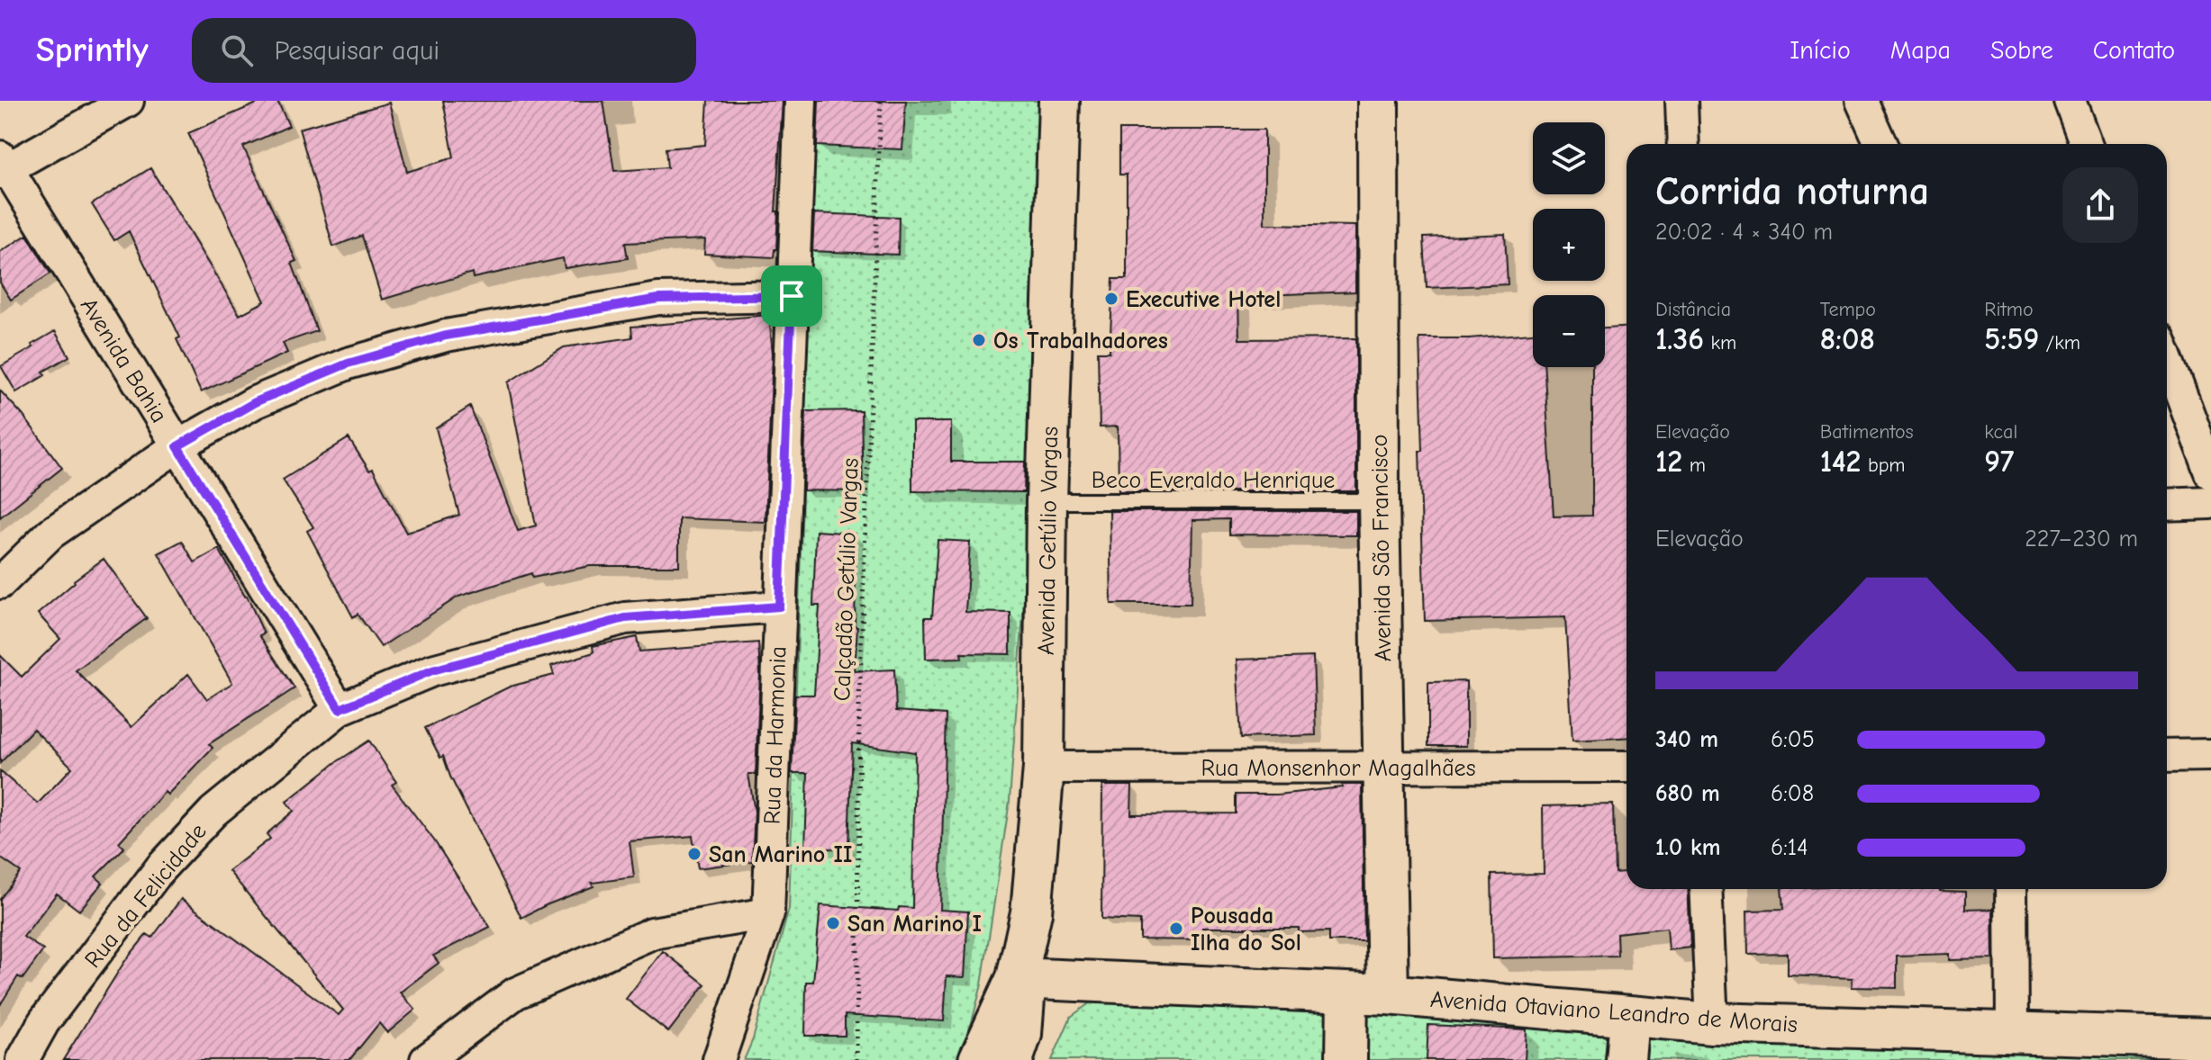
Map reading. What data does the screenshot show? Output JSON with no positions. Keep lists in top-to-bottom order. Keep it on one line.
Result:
{"streets":{"street":["Avenida Bahia","Avenida Getúlio Vargas","Avenida São Francisco","Rua da Harmonia","Rua Monsenhor Magalhães","Rua da Felicidade","Avenida Otaviano Leandro de Morais"],"lane":["Beco Everaldo Henrique"],"path":["Calçadão Getúlio Vargas"]},"crossings":[["Avenida Bahia","Rua da Felicidade"],["Beco Everaldo Henrique","Avenida Getúlio Vargas"],["Beco Everaldo Henrique","Avenida São Francisco"],["Avenida Getúlio Vargas","Rua Monsenhor Magalhães"],["Avenida Getúlio Vargas","Avenida Otaviano Leandro de Morais"],["Avenida São Francisco","Rua Monsenhor Magalhães"],["Avenida São Francisco","Avenida Otaviano Leandro de Morais"],["Rua da Harmonia","Rua da Felicidade"]],"places":["Executive Hotel","Os Trabalhadores","San Marino II","San Marino I","Pousada Ilha do Sol"],"page":{"header":"Sprintly","search":"Pesquisar aqui","nav":["Início","Mapa","Sobre","Contato"],"map_buttons":["+","−"],"heading":["Corrida noturna","20:02 · 4 × 340 m"],"stats":[["Distância","1.36 km"],["Tempo","8:08"],["Ritmo","5:59 /km"],["Elevação","12 m"],["Batimentos","142 bpm"],["kcal","97"]],"chart":["Elevação","227–230 m"],"list":[{"name":"340 m","note":"6:05"},{"name":"680 m","note":"6:08"},{"name":"1.0 km","note":"6:14"}]}}
